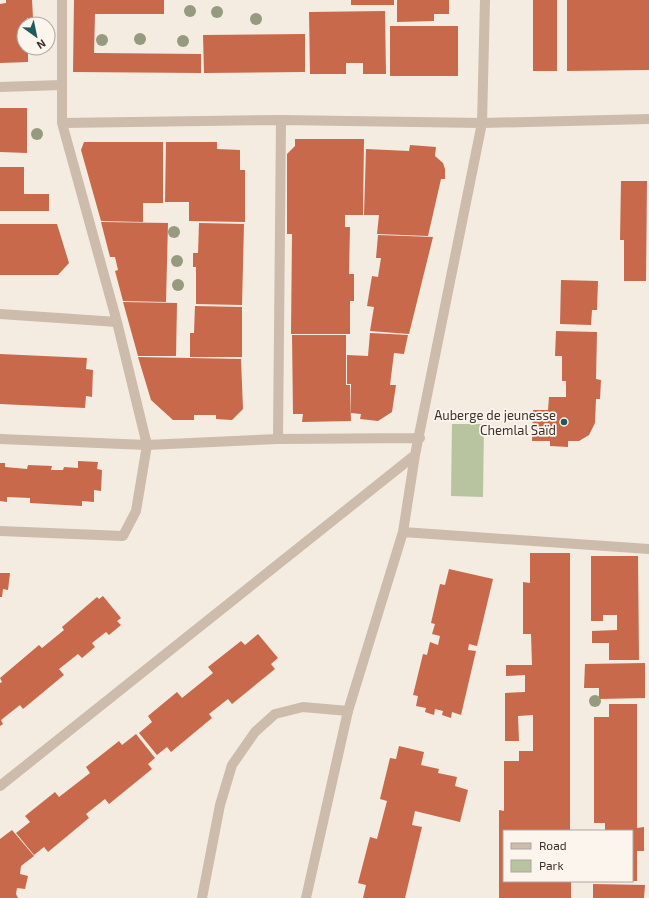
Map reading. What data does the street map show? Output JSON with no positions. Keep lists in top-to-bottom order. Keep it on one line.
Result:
{"places":["Auberge de jeunesse Chemlal Saïd"],"legend":["Road","Park"],"north":"bottom right"}
